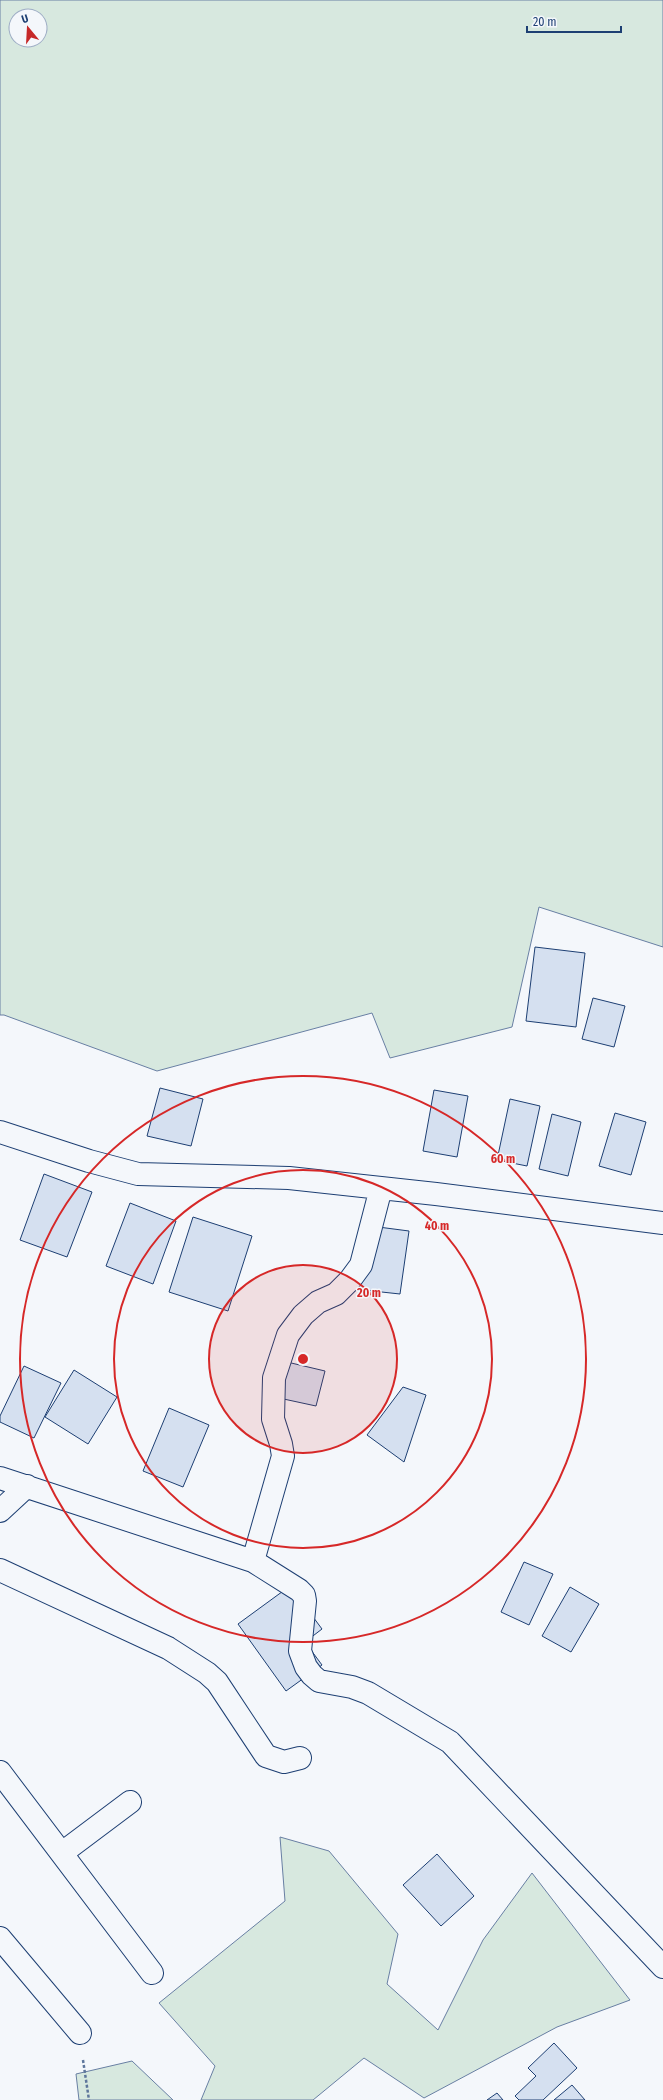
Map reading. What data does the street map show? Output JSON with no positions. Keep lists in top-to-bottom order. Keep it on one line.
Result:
{"scale_bar":"20 m","north":"top","rings":["60 m","40 m","20 m"]}
